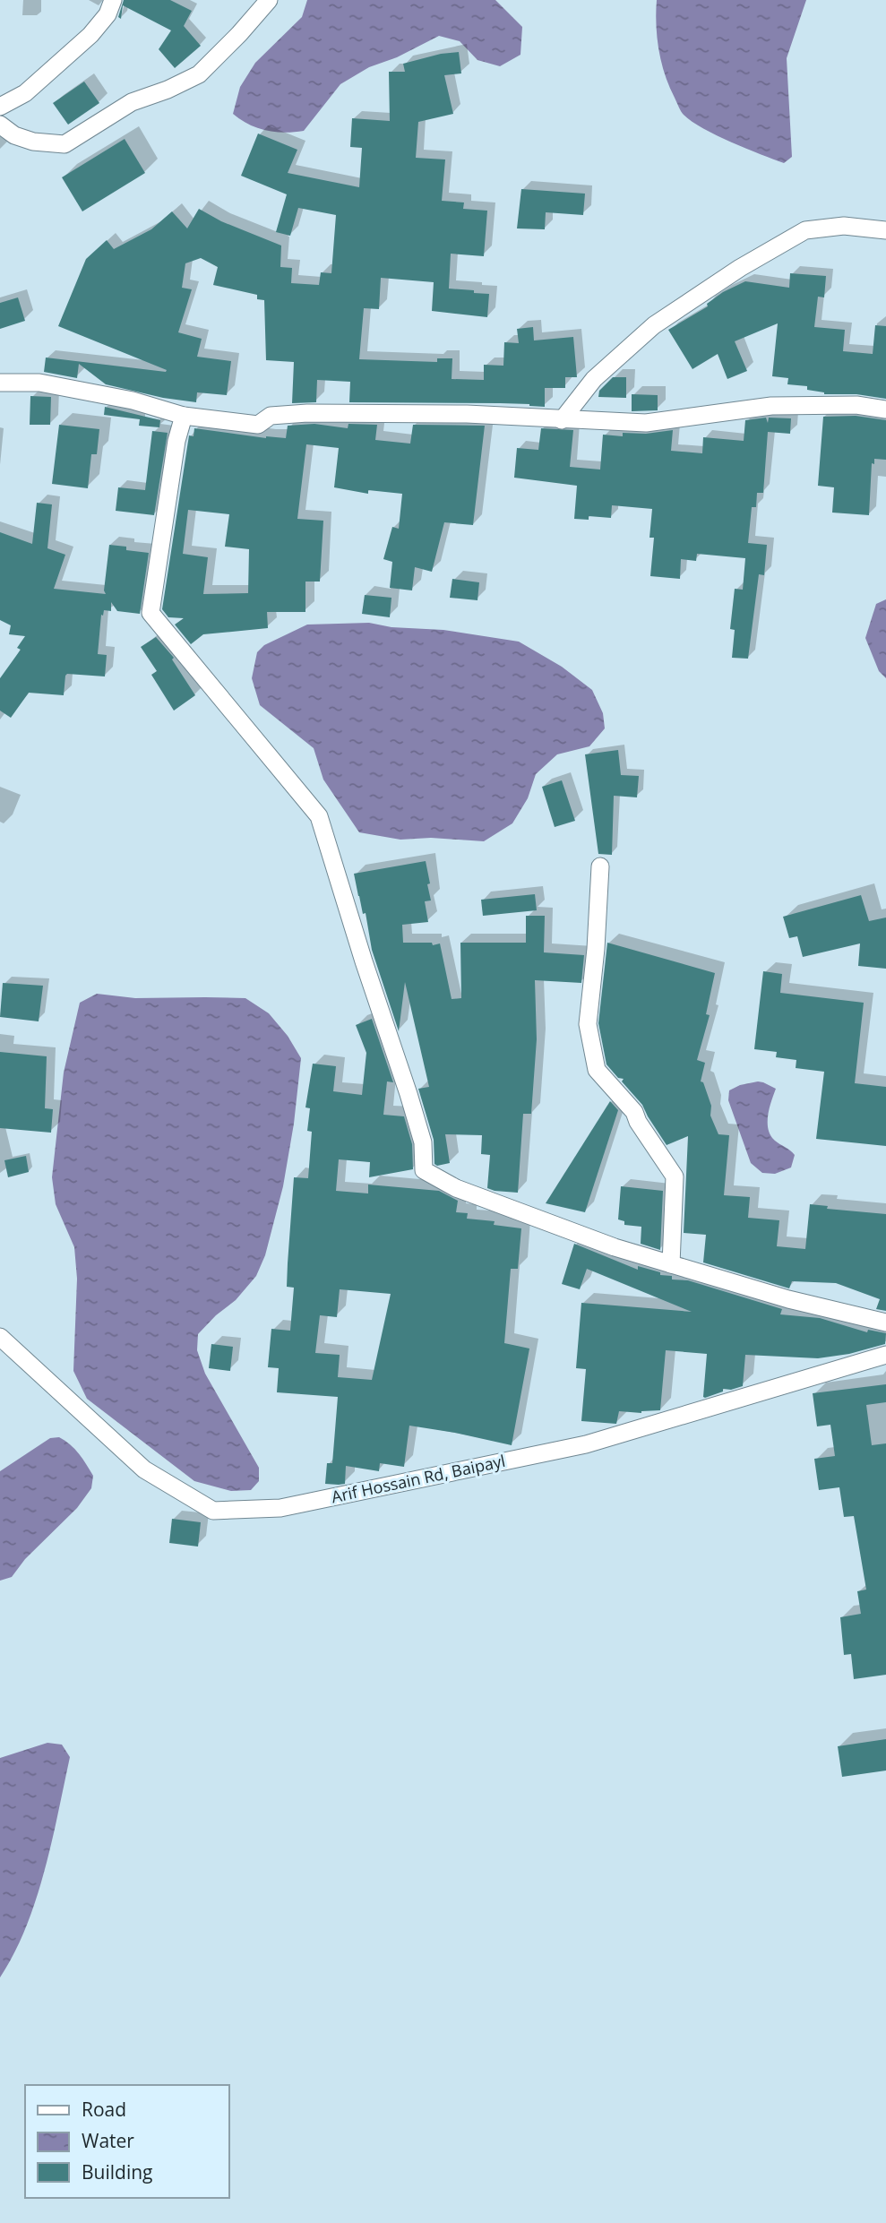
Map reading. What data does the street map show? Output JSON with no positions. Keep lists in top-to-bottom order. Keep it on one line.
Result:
{"streets":{"street":["Arif Hossain Rd, Baipayl"]},"legend":["Road","Water","Building"]}
